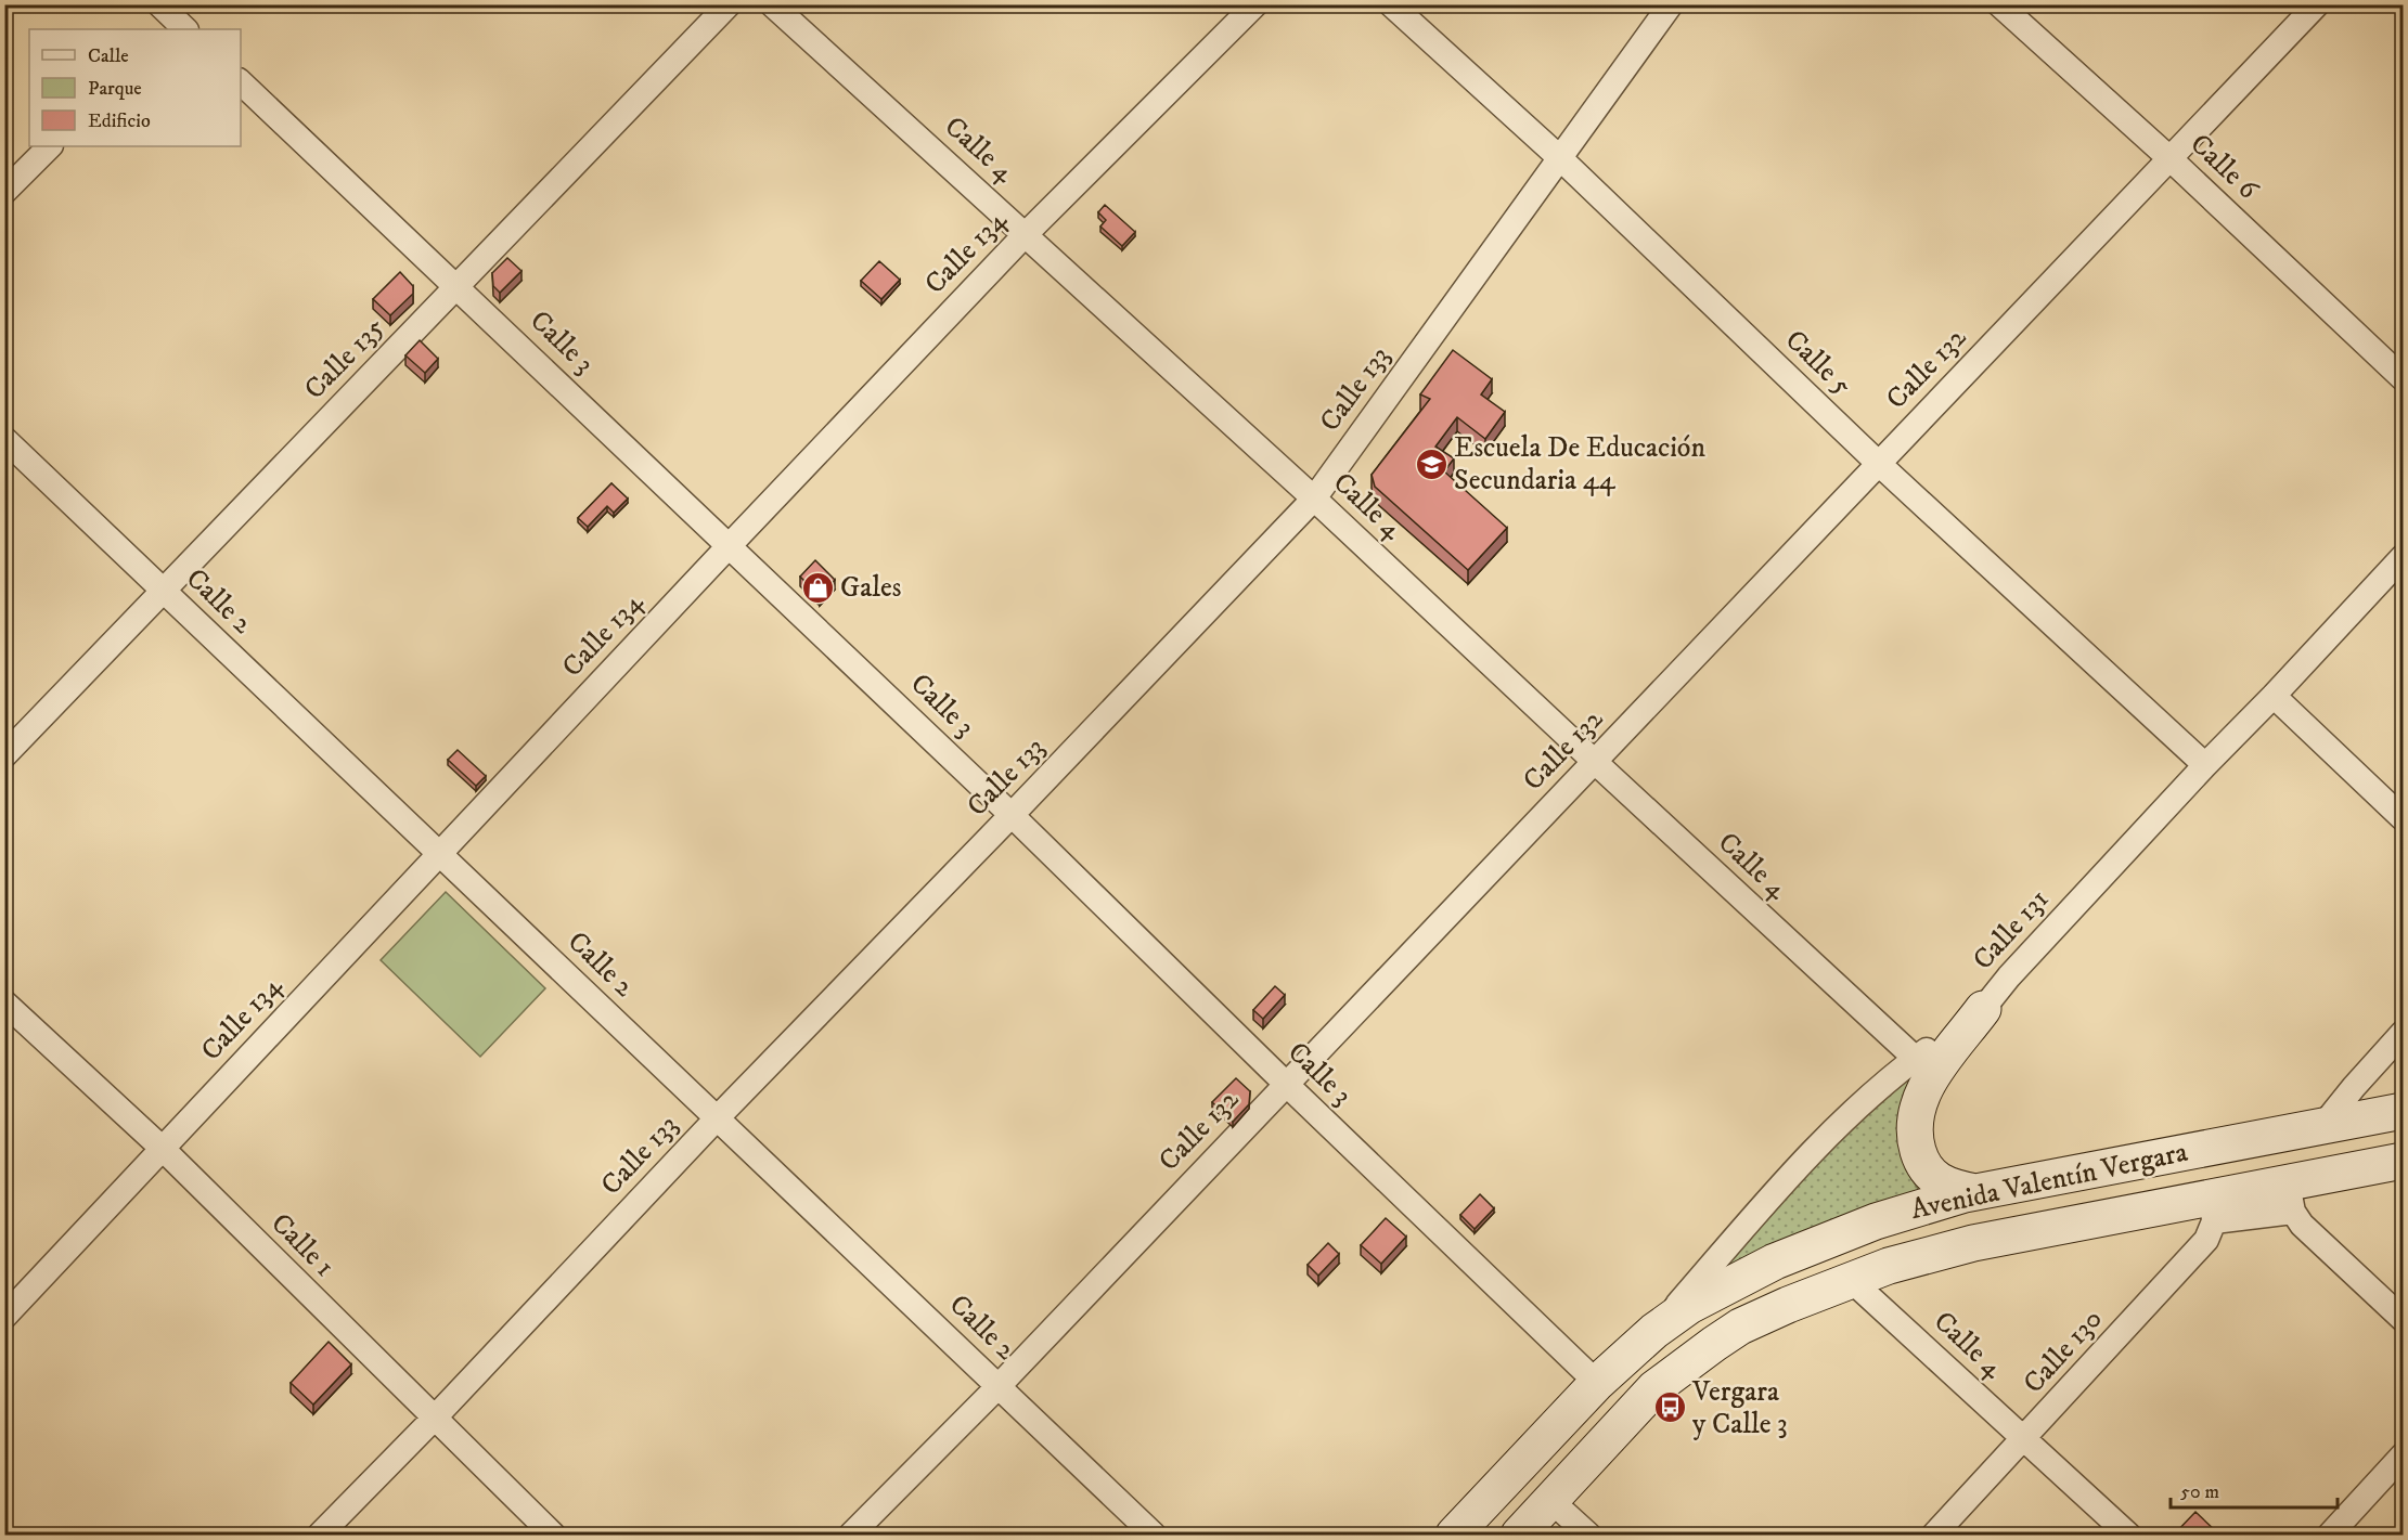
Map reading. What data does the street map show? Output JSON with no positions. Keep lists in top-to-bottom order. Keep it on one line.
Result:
{"streets":{"main road":["Avenida Valentín Vergara"],"street":["Calle 4","Calle 6","Calle 134","Calle 3","Calle 135","Calle 5","Calle 132","Calle 133","Calle 2","Calle 131","Calle 1","Calle 130"]},"crossings":[["Calle 4","Calle 134"],["Calle 4","Calle 132"],["Calle 4","Calle 133"],["Calle 4","Calle 131"],["Calle 4","Avenida Valentín Vergara"],["Calle 4","Calle 130"],["Calle 6","Calle 132"],["Calle 134","Calle 3"],["Calle 134","Calle 2"],["Calle 134","Calle 1"],["Calle 3","Calle 135"],["Calle 3","Calle 132"],["Calle 3","Calle 133"],["Calle 3","Avenida Valentín Vergara"],["Calle 135","Calle 2"],["Calle 5","Calle 132"],["Calle 5","Calle 133"],["Calle 5","Calle 131"],["Calle 132","Calle 2"],["Calle 133","Calle 2"],["Calle 133","Calle 1"],["Calle 131","Avenida Valentín Vergara"],["Avenida Valentín Vergara","Calle 130"]],"places":{"school or university":["Escuela De Educación Secundaria 44"],"shop":["Gales"],"bus stop":["Vergara y Calle 3"]},"legend":["Calle","Parque","Edificio"],"scale_bar":"50 m"}
